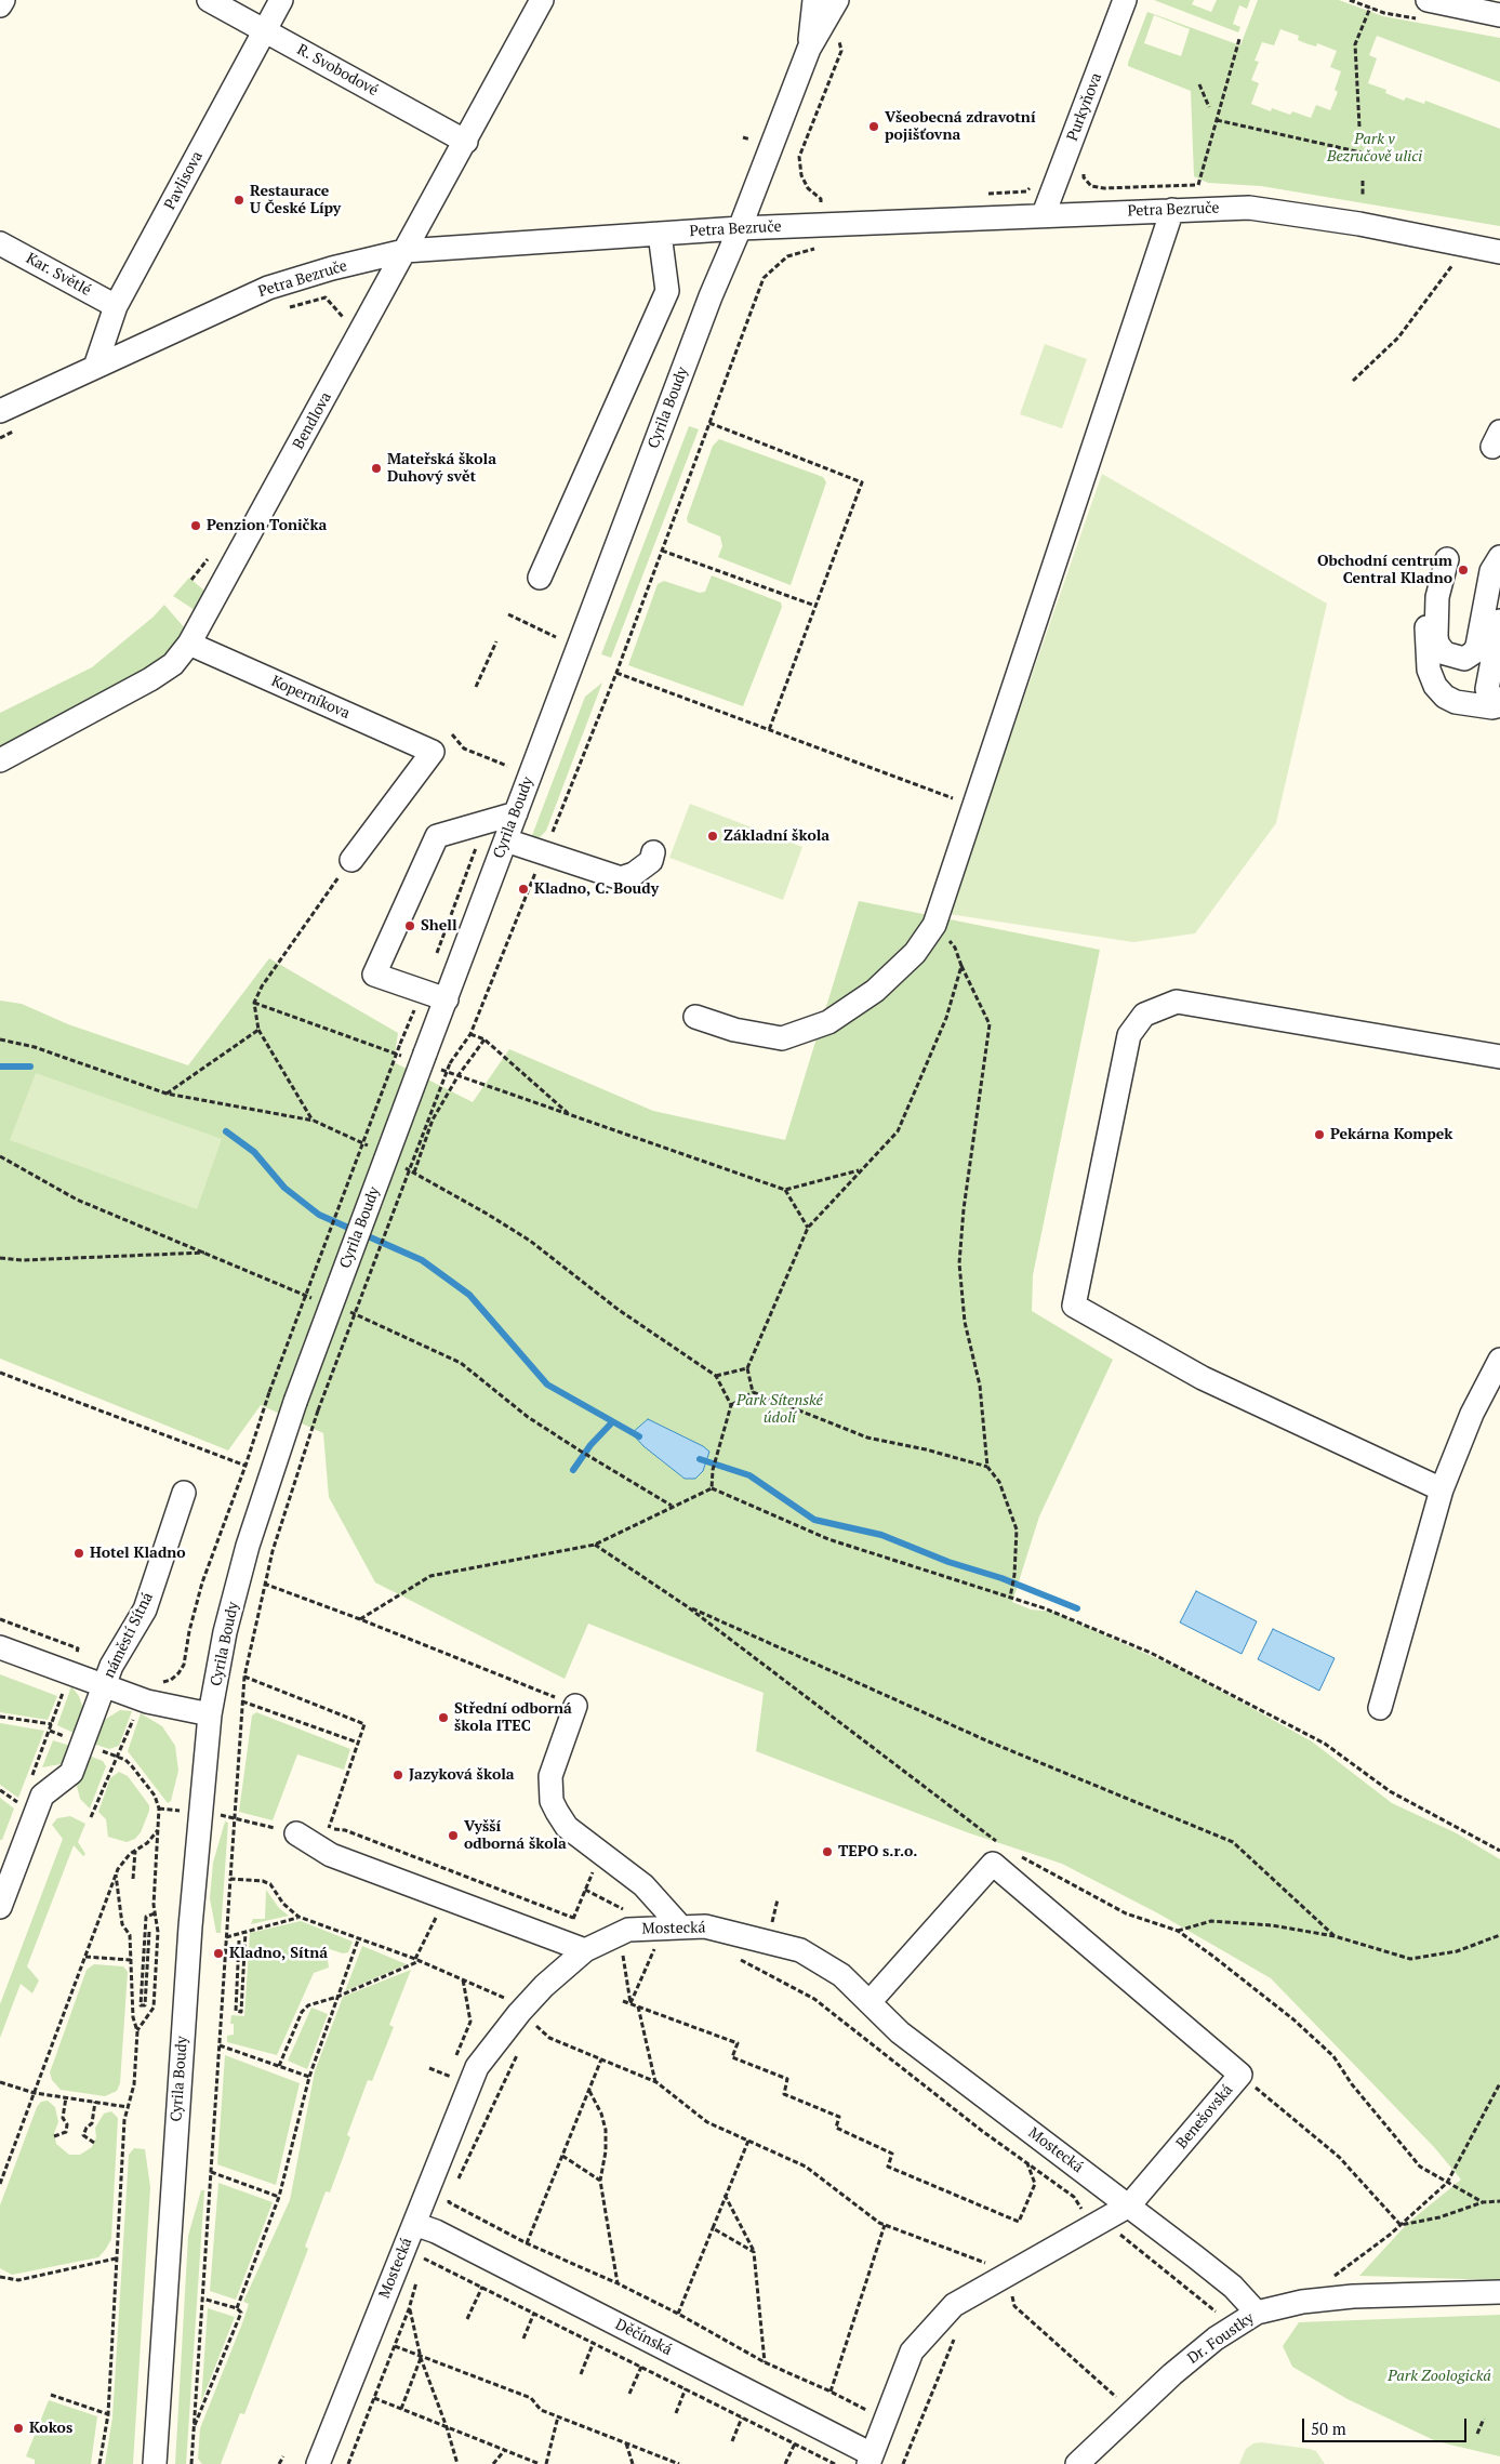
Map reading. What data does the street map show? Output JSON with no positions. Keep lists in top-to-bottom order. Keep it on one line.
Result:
{"streets":{"street":["R. Svobodové","Purkyňova","Pavlisova","Petra Bezruče","Kar. Světlé","Cyrila Boudy","Bendlova","Koperníkova","náměstí Sítná","Mostecká","Benešovská","Děčínská","Dr. Foustky"]},"crossings":[["R. Svobodové","Pavlisova"],["R. Svobodové","Bendlova"],["Purkyňova","Petra Bezruče"],["Pavlisova","Petra Bezruče"],["Pavlisova","Kar. Světlé"],["Petra Bezruče","Cyrila Boudy"],["Petra Bezruče","Bendlova"],["Cyrila Boudy","náměstí Sítná"],["Bendlova","Koperníkova"],["Mostecká","Benešovská"],["Mostecká","Děčínská"],["Mostecká","Dr. Foustky"],["Benešovská","Děčínská"]],"parks":["Park v Bezručově ulici","Park Sítenské údolí","Park Zoologická"],"places":["Všeobecná zdravotní pojišťovna","Restaurace U České Lípy","Mateřská škola Duhový svět","Penzion Tonička","Obchodní centrum Central Kladno","Základní škola","Kladno, C. Boudy","Shell","Pekárna Kompek","Hotel Kladno","Střední odborná škola ITEC","Jazyková škola","Vyšší odborná škola","TEPO s.r.o.","Kladno, Sítná","Kokos"],"scale_bar":"50 m"}
